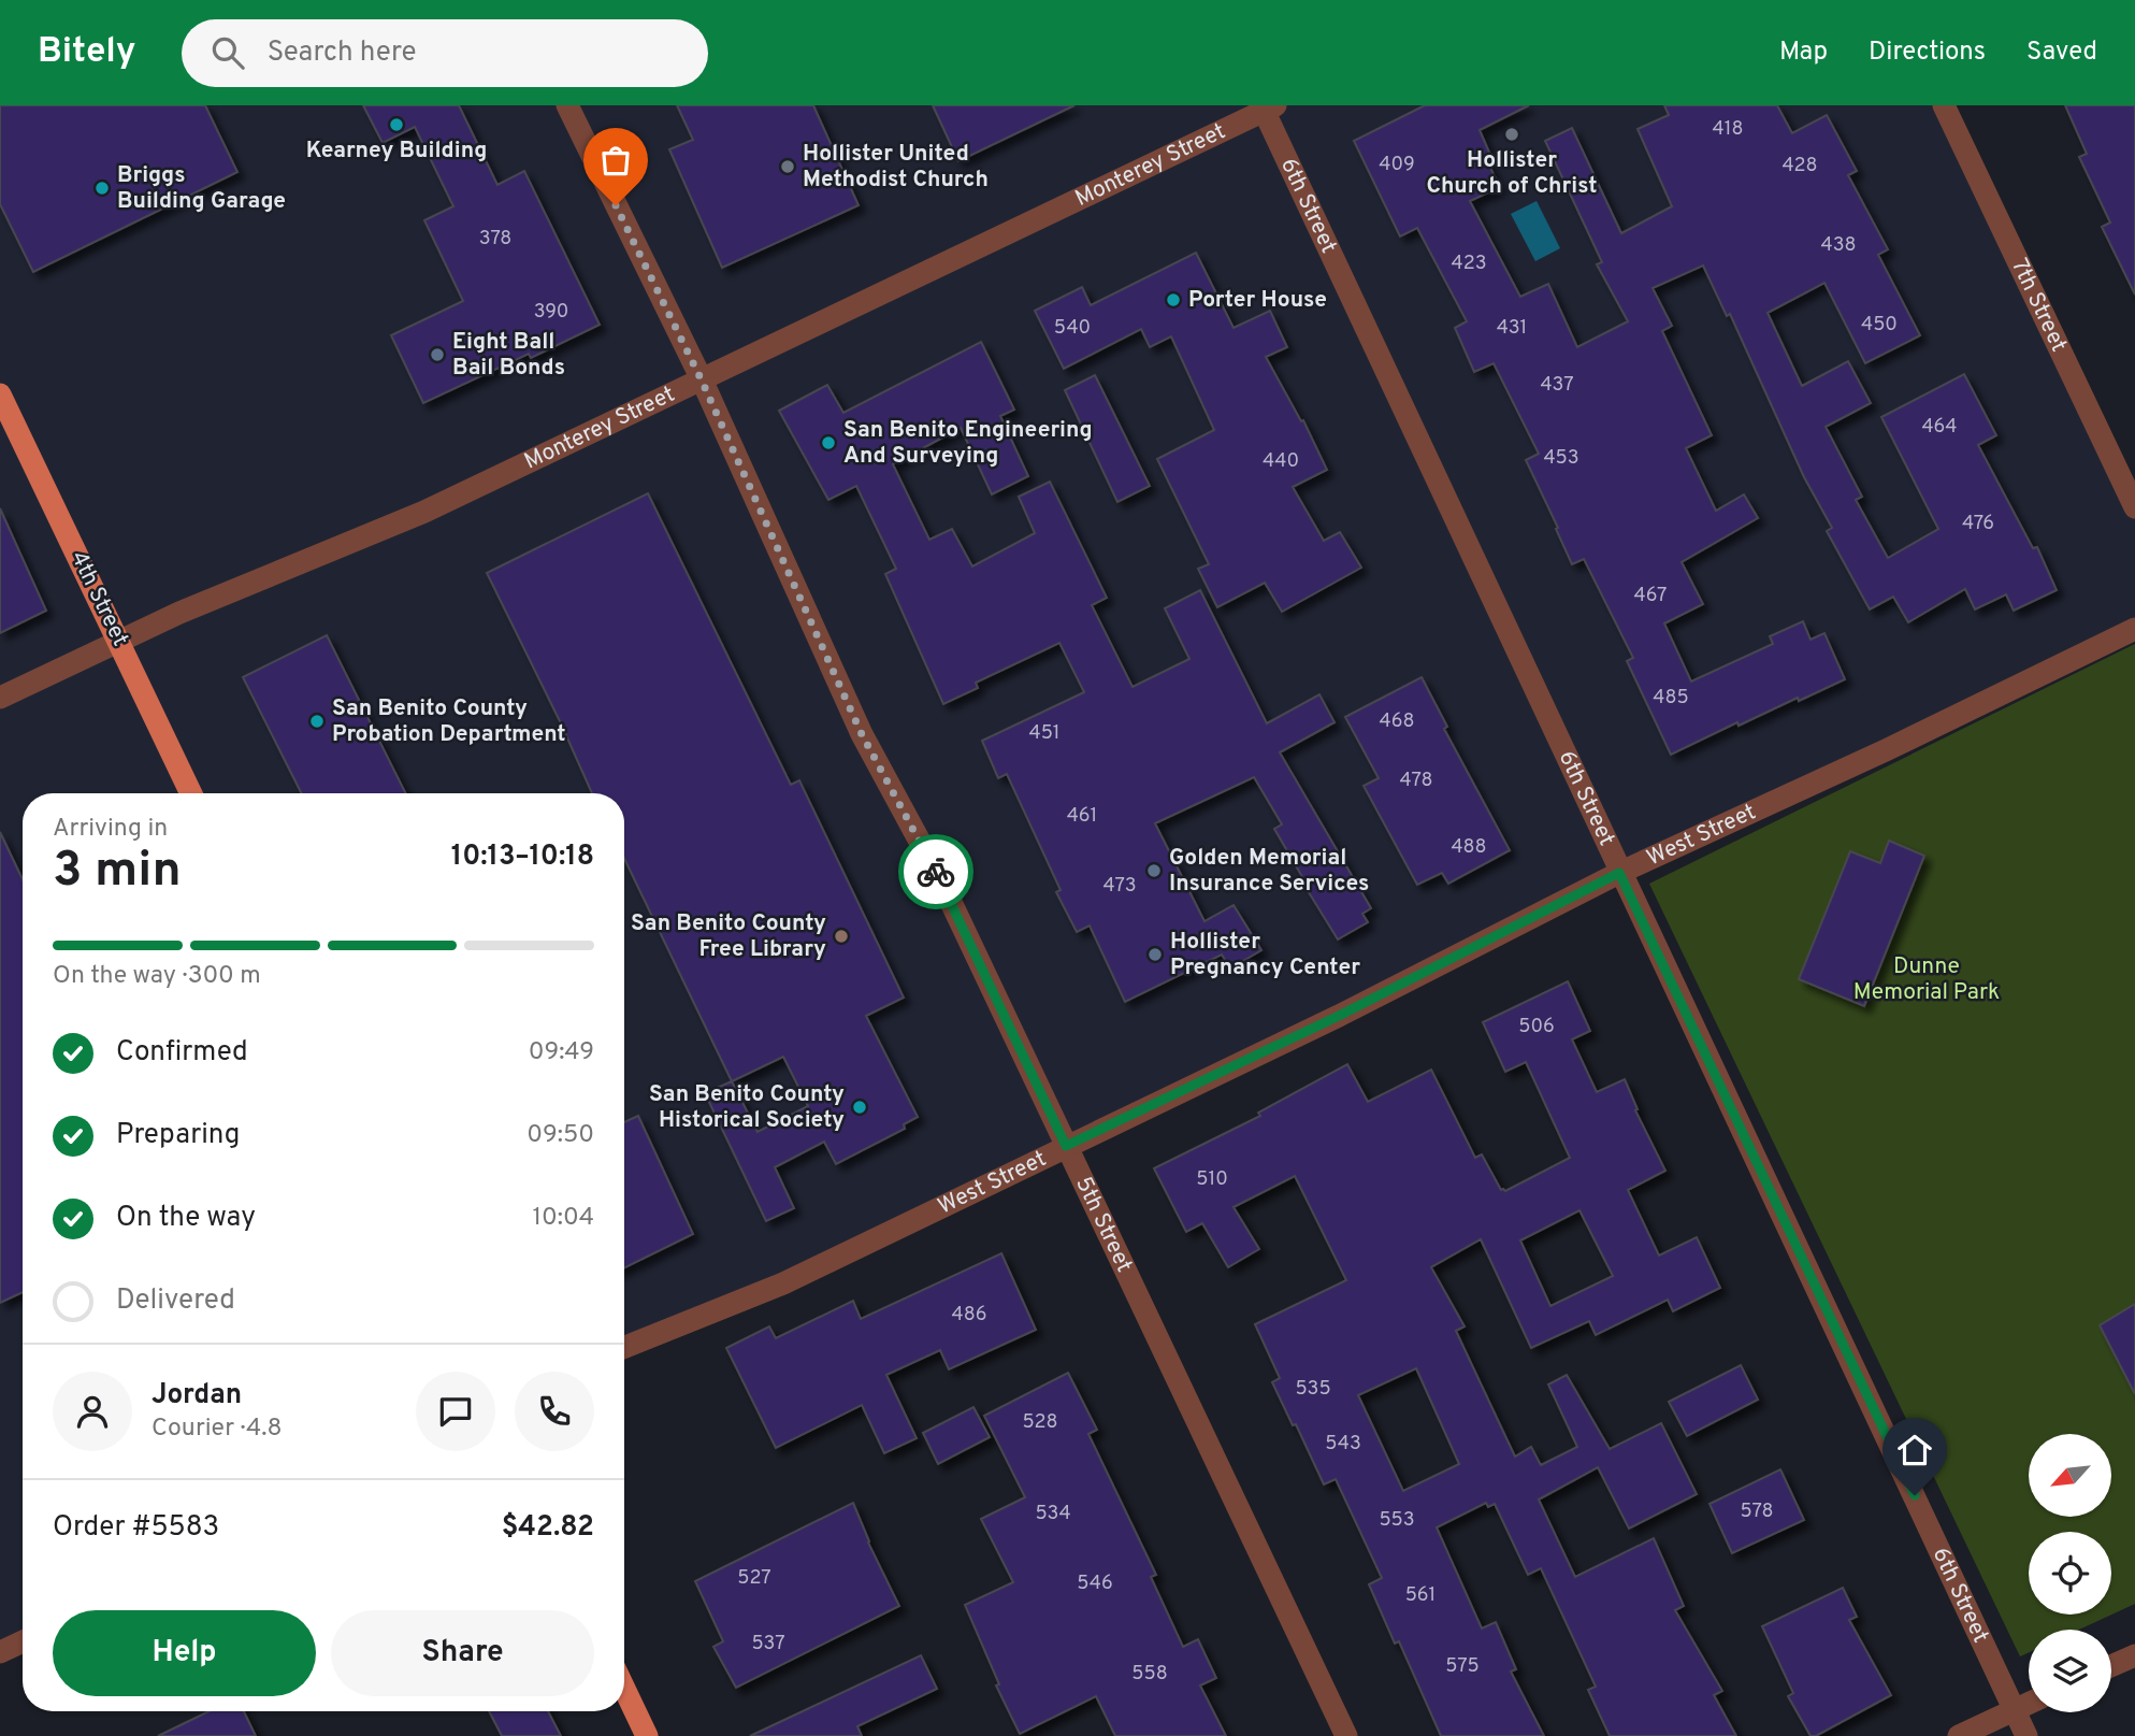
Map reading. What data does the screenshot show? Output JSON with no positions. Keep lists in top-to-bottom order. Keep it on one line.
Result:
{"streets":{"main road":["4th Street"],"street":["Monterey Street","6th Street","7th Street","West Street","5th Street"]},"crossings":[["Monterey Street","6th Street"],["Monterey Street","4th Street"],["Monterey Street","5th Street"],["6th Street","West Street"],["West Street","5th Street"]],"parks":["Dunne Memorial Park"],"places":["Kearney Building","Hollister Church of Christ","Hollister United Methodist Church","Briggs Building Garage","Porter House","Eight Ball Bail Bonds","San Benito Engineering And Surveying","San Benito County Probation Department","Golden Memorial Insurance Services","San Benito County Free Library","Hollister Pregnancy Center","San Benito County Historical Society"],"house_numbers":["418","409","428","378","438","423","390","450","540","431","437","464","453","440","476","467","485","468","451","478","461","488","473","506","510","486","535","528","543","578","534","553","527","546","561","537","575","558"],"north":"bottom left","page":{"header":"Bitely","search":"Search here","nav":["Map","Directions","Saved"],"heading":["3 min","Arriving in","10:13–10:18"],"panel":["Jordan","Courier · 4.8","Order #5583","$42.82"],"bar":"On the way · 300 m","list":[["Confirmed","09:49"],["Preparing","09:50"],["On the way","10:04"],"Delivered"],"buttons":["Help","Share"]}}
